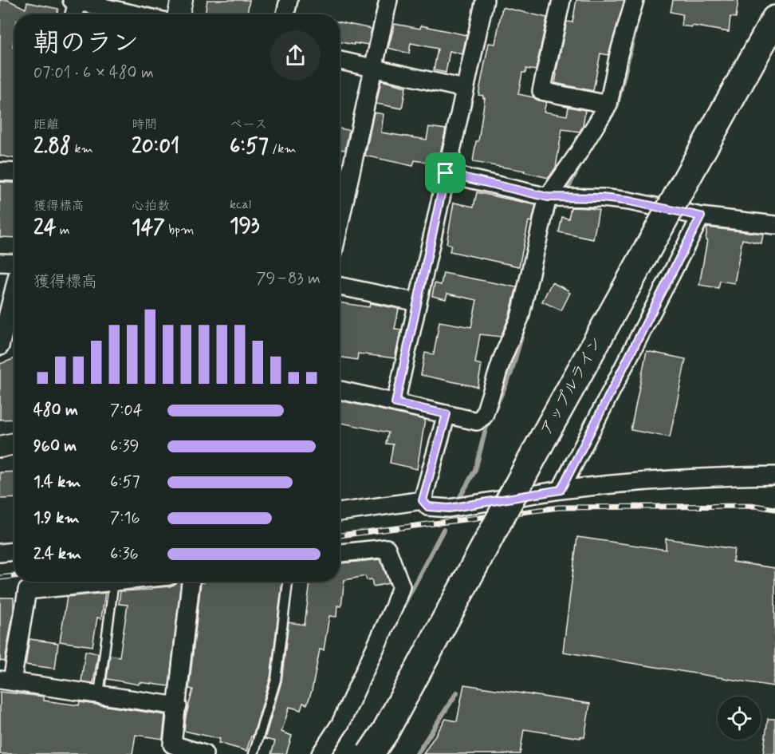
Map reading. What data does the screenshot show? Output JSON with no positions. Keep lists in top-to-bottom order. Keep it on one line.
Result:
{"streets":{"highway":["アップルライン"]},"page":{"heading":["朝のラン","07:01 · 6 × 480 m"],"stats":[["距離","2.88 km"],["時間","20:01"],["ペース","6:57 /km"],["獲得標高","24 m"],["心拍数","147 bpm"],["kcal","193"]],"chart":["獲得標高","79–83 m"],"list":[{"name":"480 m","note":"7:04"},{"name":"960 m","note":"6:39"},{"name":"1.4 km","note":"6:57"},{"name":"1.9 km","note":"7:16"},{"name":"2.4 km","note":"6:36"}]}}
